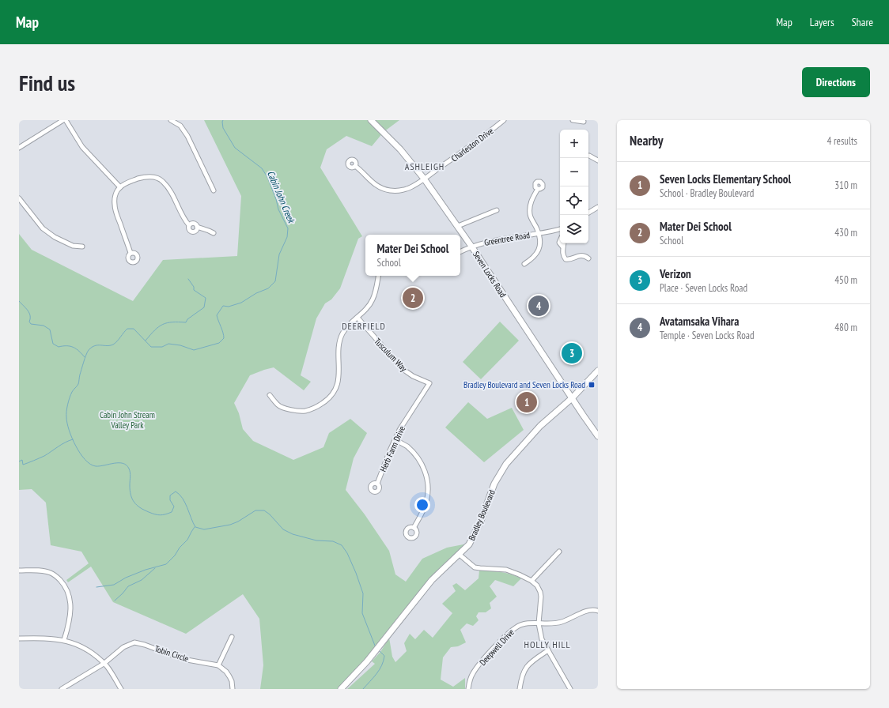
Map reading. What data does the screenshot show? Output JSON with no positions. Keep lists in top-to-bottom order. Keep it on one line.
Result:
{"streets":{"main road":["Seven Locks Road","Bradley Boulevard"],"street":["Charleston Drive","Greentree Road","Tusculum Way","Herb Farm Drive","Deepwell Drive","Tobin Circle"]},"crossings":[["Charleston Drive","Seven Locks Road"],["Greentree Road","Seven Locks Road"],["Seven Locks Road","Bradley Boulevard"],["Tusculum Way","Herb Farm Drive"]],"districts":["ASHLEIGH","DEERFIELD","HOLLY HILL"],"water":["Cabin John Creek"],"parks":["Cabin John Stream Valley Park"],"places":{"transit":["Bradley Boulevard and Seven Locks Road"]},"page":{"header":"Map","nav":["Map","Layers","Share"],"buttons":"Directions","title":"Find us","heading":["Nearby","4 results"],"map_buttons":["+","−"],"list":[{"mark":"1","name":"Seven Locks Elementary School","note":"School · Bradley Boulevard","value":"310 m"},{"mark":"2","name":"Mater Dei School","note":"School","value":"430 m"},{"mark":"3","name":"Verizon","note":"Place · Seven Locks Road","value":"450 m"},{"mark":"4","name":"Avatamsaka Vihara","note":"Temple · Seven Locks Road","value":"480 m"}],"popup":["Mater Dei School","School"],"pins":["2","4","3","1"]}}
